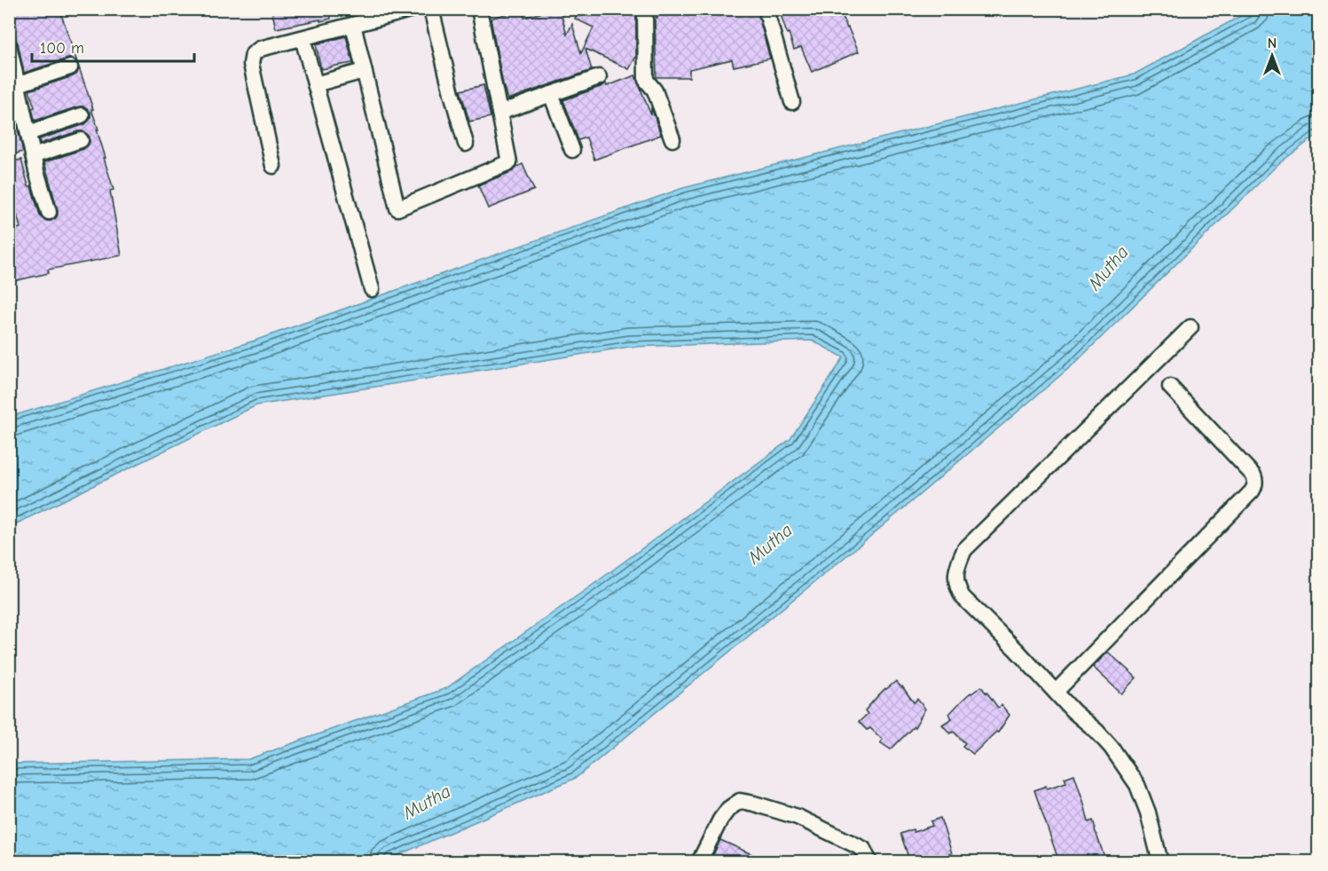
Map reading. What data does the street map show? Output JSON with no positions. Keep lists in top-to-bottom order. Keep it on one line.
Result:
{"water":["Mutha"],"scale_bar":"100 m","north":"top"}
